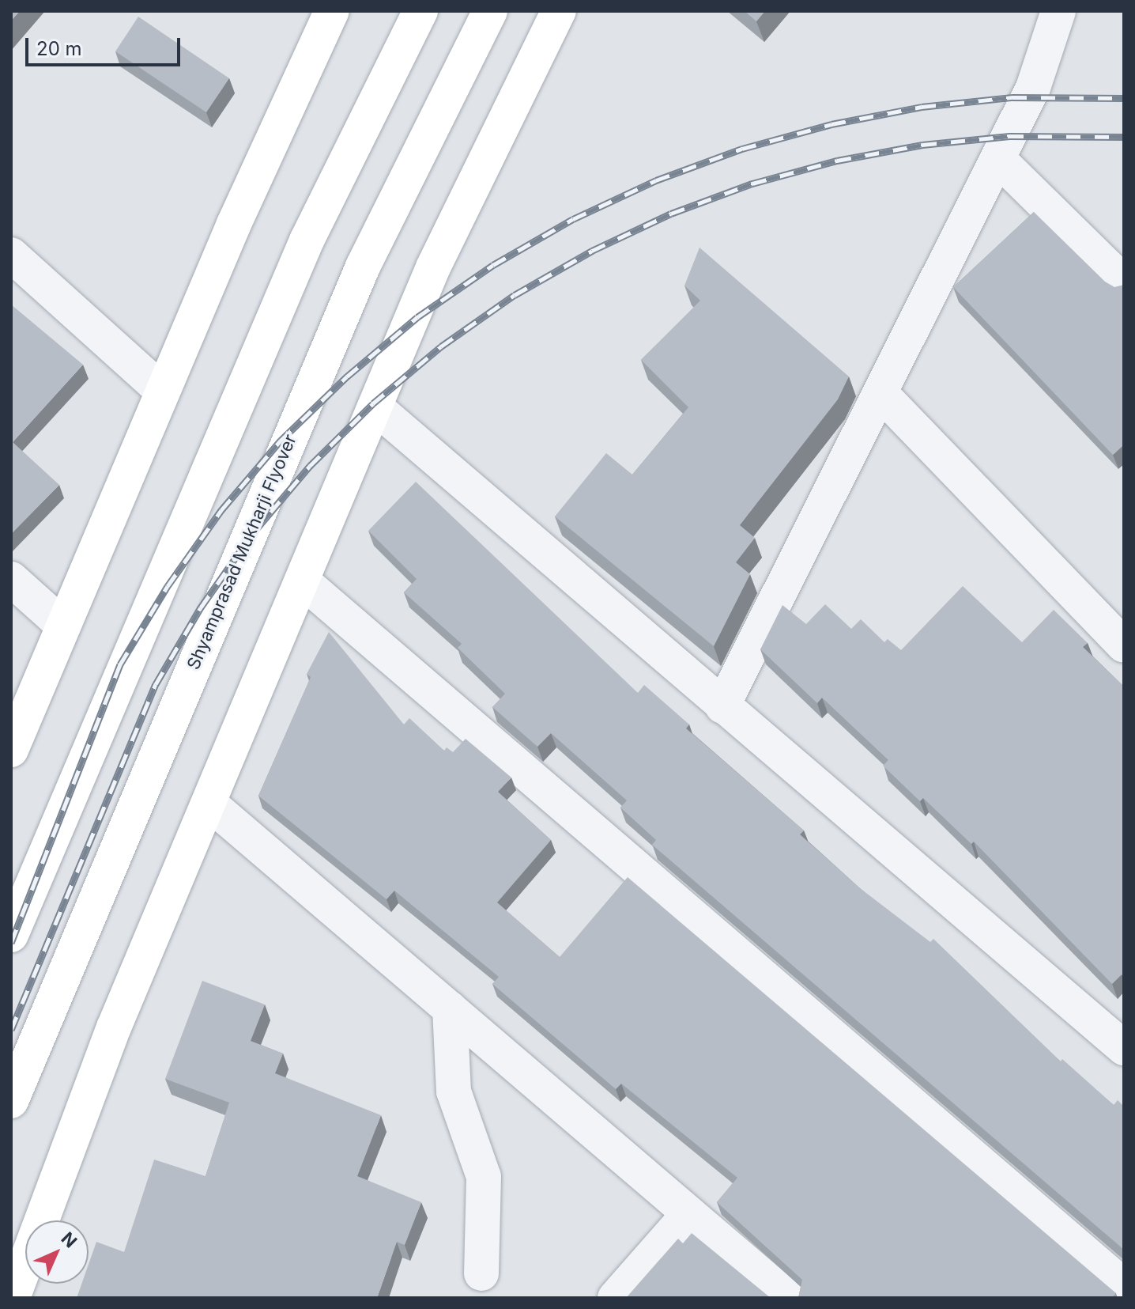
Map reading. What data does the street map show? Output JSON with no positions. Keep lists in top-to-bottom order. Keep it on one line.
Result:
{"streets":{"street":["Shyamprasad Mukharji Flyover"]},"scale_bar":"20 m","north":"top right"}
